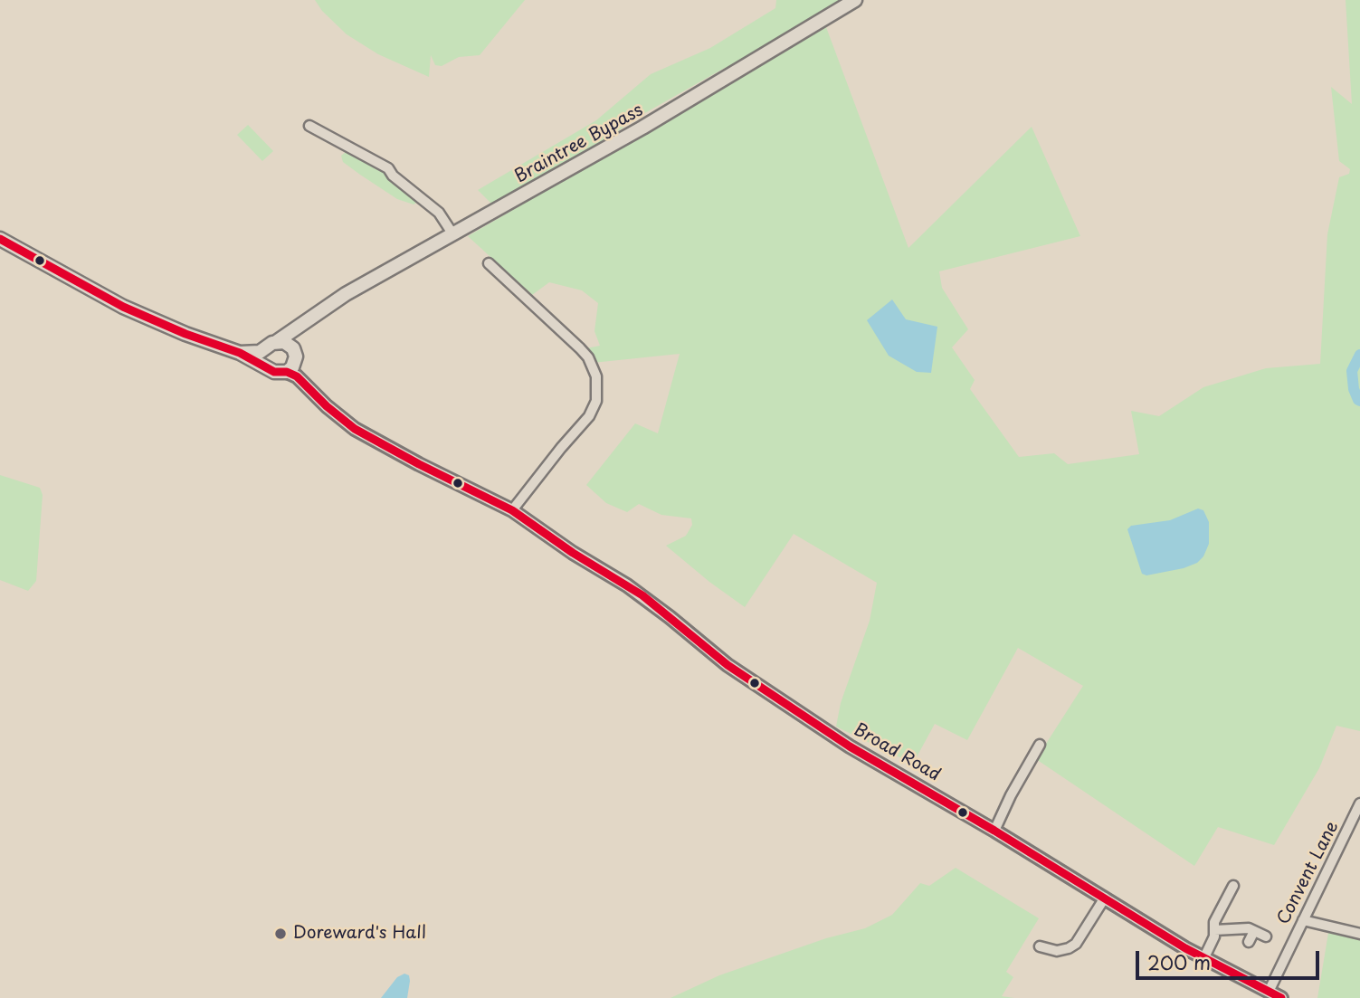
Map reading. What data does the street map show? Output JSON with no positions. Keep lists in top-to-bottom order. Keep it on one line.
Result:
{"streets":{"highway":["Braintree Bypass","Broad Road"],"street":["Convent Lane"]},"crossings":[["Braintree Bypass","Broad Road"],["Broad Road","Convent Lane"]],"places":["Doreward's Hall"],"scale_bar":"200 m"}
